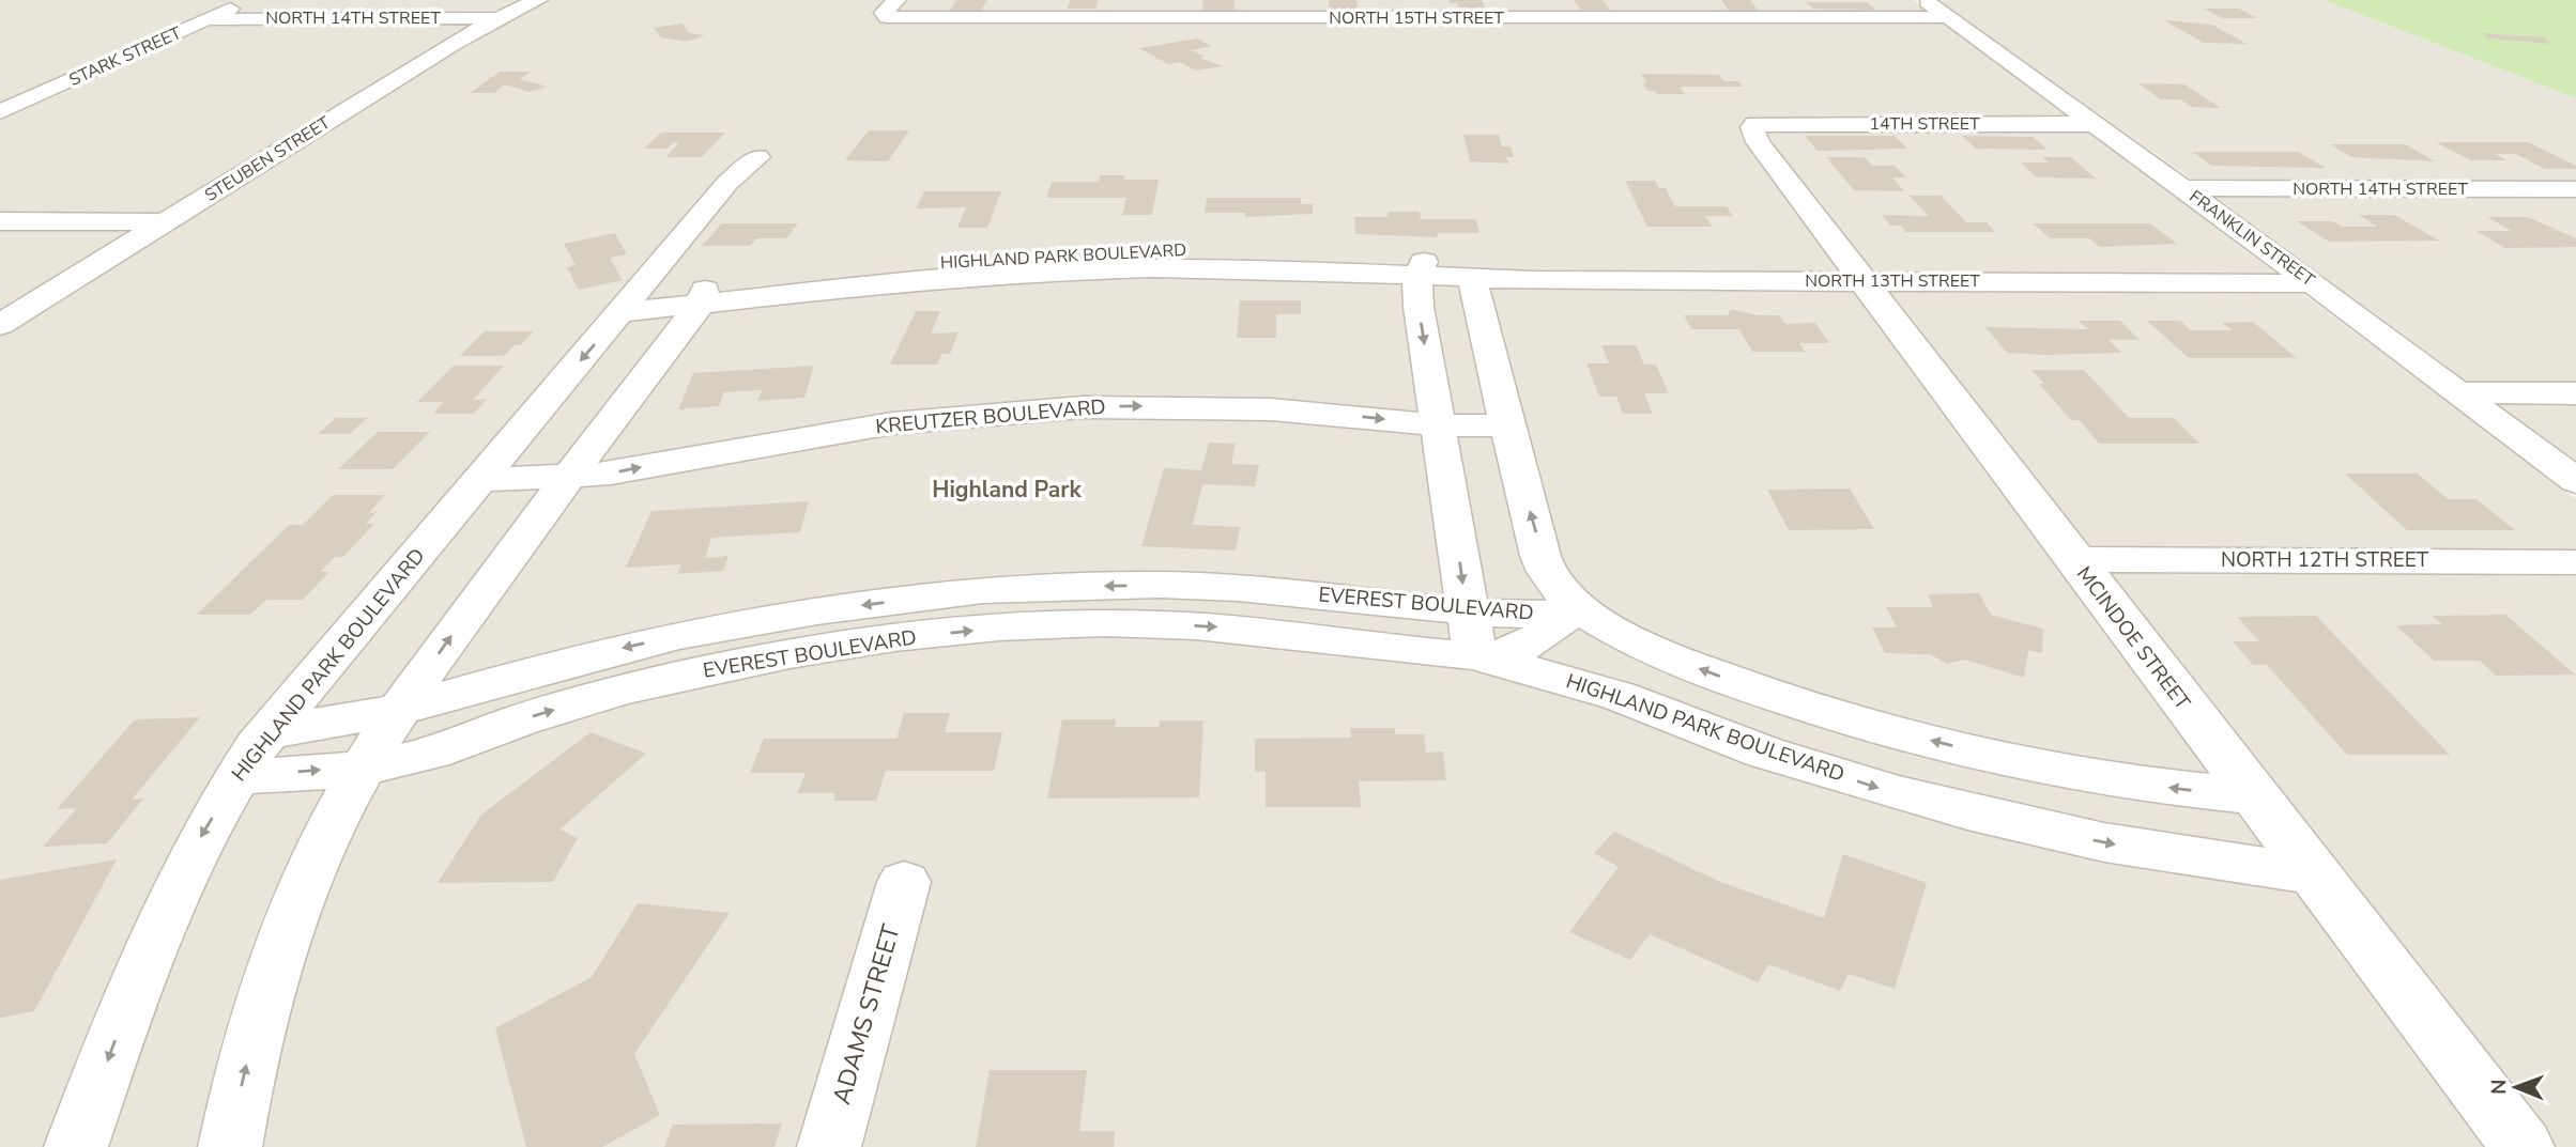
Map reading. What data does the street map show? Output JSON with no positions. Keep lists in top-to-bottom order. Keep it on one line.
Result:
{"streets":{"street":["NORTH 14TH STREET","NORTH 15TH STREET","STARK STREET","14TH STREET","STEUBEN STREET","FRANKLIN STREET","HIGHLAND PARK BOULEVARD","NORTH 13TH STREET","KREUTZER BOULEVARD","NORTH 12TH STREET","EVEREST BOULEVARD","MCINDOE STREET","ADAMS STREET"]},"crossings":[["NORTH 14TH STREET","STARK STREET"],["NORTH 14TH STREET","STEUBEN STREET"],["NORTH 14TH STREET","FRANKLIN STREET"],["NORTH 15TH STREET","FRANKLIN STREET"],["14TH STREET","FRANKLIN STREET"],["14TH STREET","MCINDOE STREET"],["FRANKLIN STREET","NORTH 13TH STREET"],["HIGHLAND PARK BOULEVARD","NORTH 13TH STREET"],["HIGHLAND PARK BOULEVARD","KREUTZER BOULEVARD"],["HIGHLAND PARK BOULEVARD","EVEREST BOULEVARD"],["HIGHLAND PARK BOULEVARD","MCINDOE STREET"],["NORTH 13TH STREET","MCINDOE STREET"],["NORTH 12TH STREET","MCINDOE STREET"]],"districts":["Highland Park"],"north":"left"}
